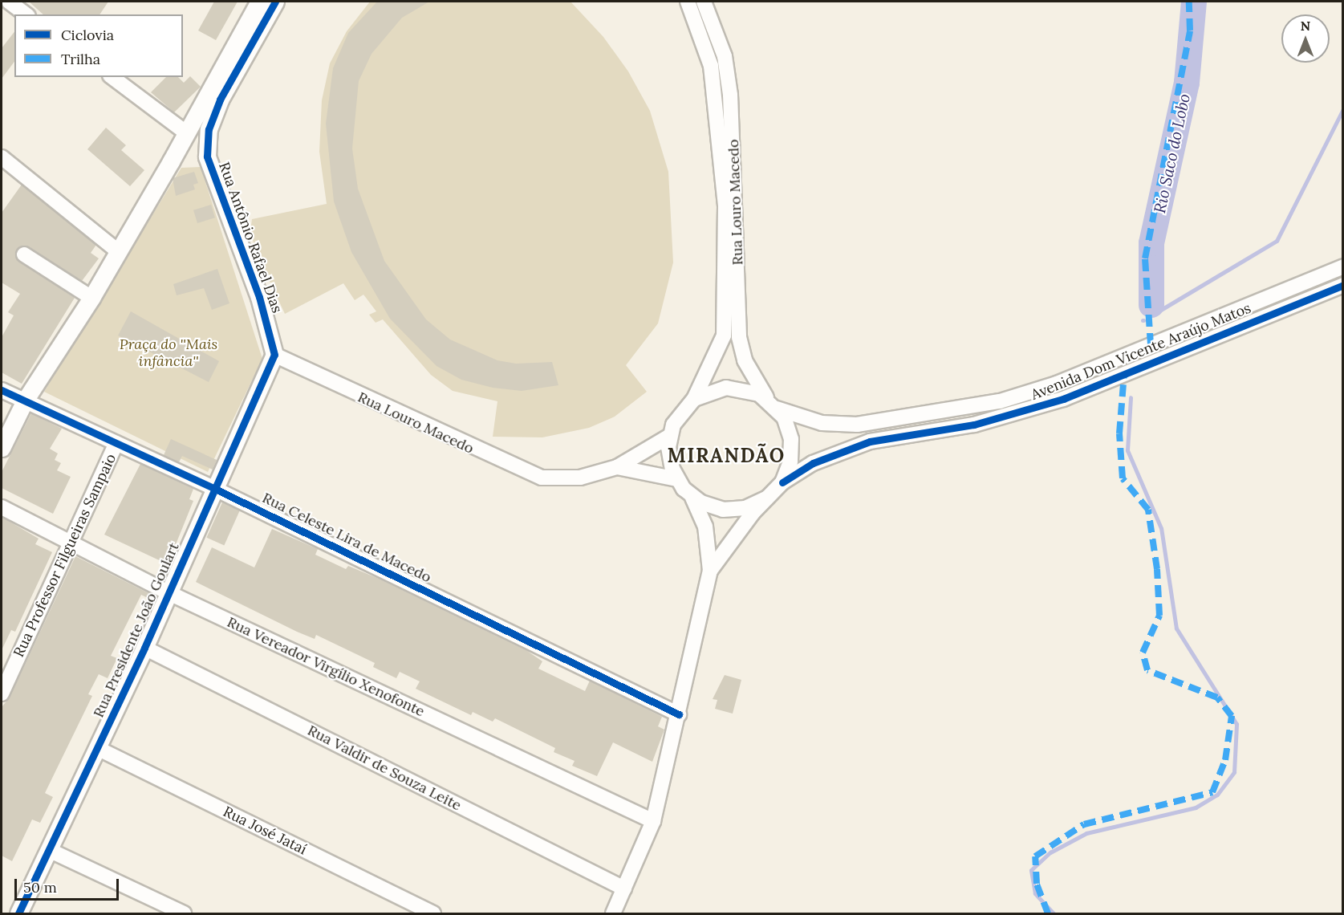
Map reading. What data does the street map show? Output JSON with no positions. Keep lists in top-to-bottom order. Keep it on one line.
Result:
{"streets":{"street":["Rua Louro Macedo","Rua Antônio Rafael Dias","Avenida Dom Vicente Araújo Matos","Rua Celeste Lira de Macedo","Rua Professor Filgueiras Sampaio","Rua Presidente João Goulart","Rua Vereador Virgílio Xenofonte","Rua Valdir de Souza Leite","Rua José Jataí"]},"crossings":[["Rua Louro Macedo","Rua Antônio Rafael Dias"],["Rua Louro Macedo","Avenida Dom Vicente Araújo Matos"],["Rua Louro Macedo","Rua Presidente João Goulart"],["Rua Antônio Rafael Dias","Rua Celeste Lira de Macedo"],["Rua Antônio Rafael Dias","Rua Presidente João Goulart"],["Rua Celeste Lira de Macedo","Rua Professor Filgueiras Sampaio"],["Rua Celeste Lira de Macedo","Rua Presidente João Goulart"],["Rua Professor Filgueiras Sampaio","Rua Vereador Virgílio Xenofonte"],["Rua Presidente João Goulart","Rua Vereador Virgílio Xenofonte"],["Rua Presidente João Goulart","Rua Valdir de Souza Leite"],["Rua Presidente João Goulart","Rua José Jataí"]],"districts":["MIRANDÃO"],"water":["Rio Saco do Lobo"],"parks":["Praça do ''Mais infância''"],"legend":["Ciclovia","Trilha"],"scale_bar":"50 m","north":"top"}
